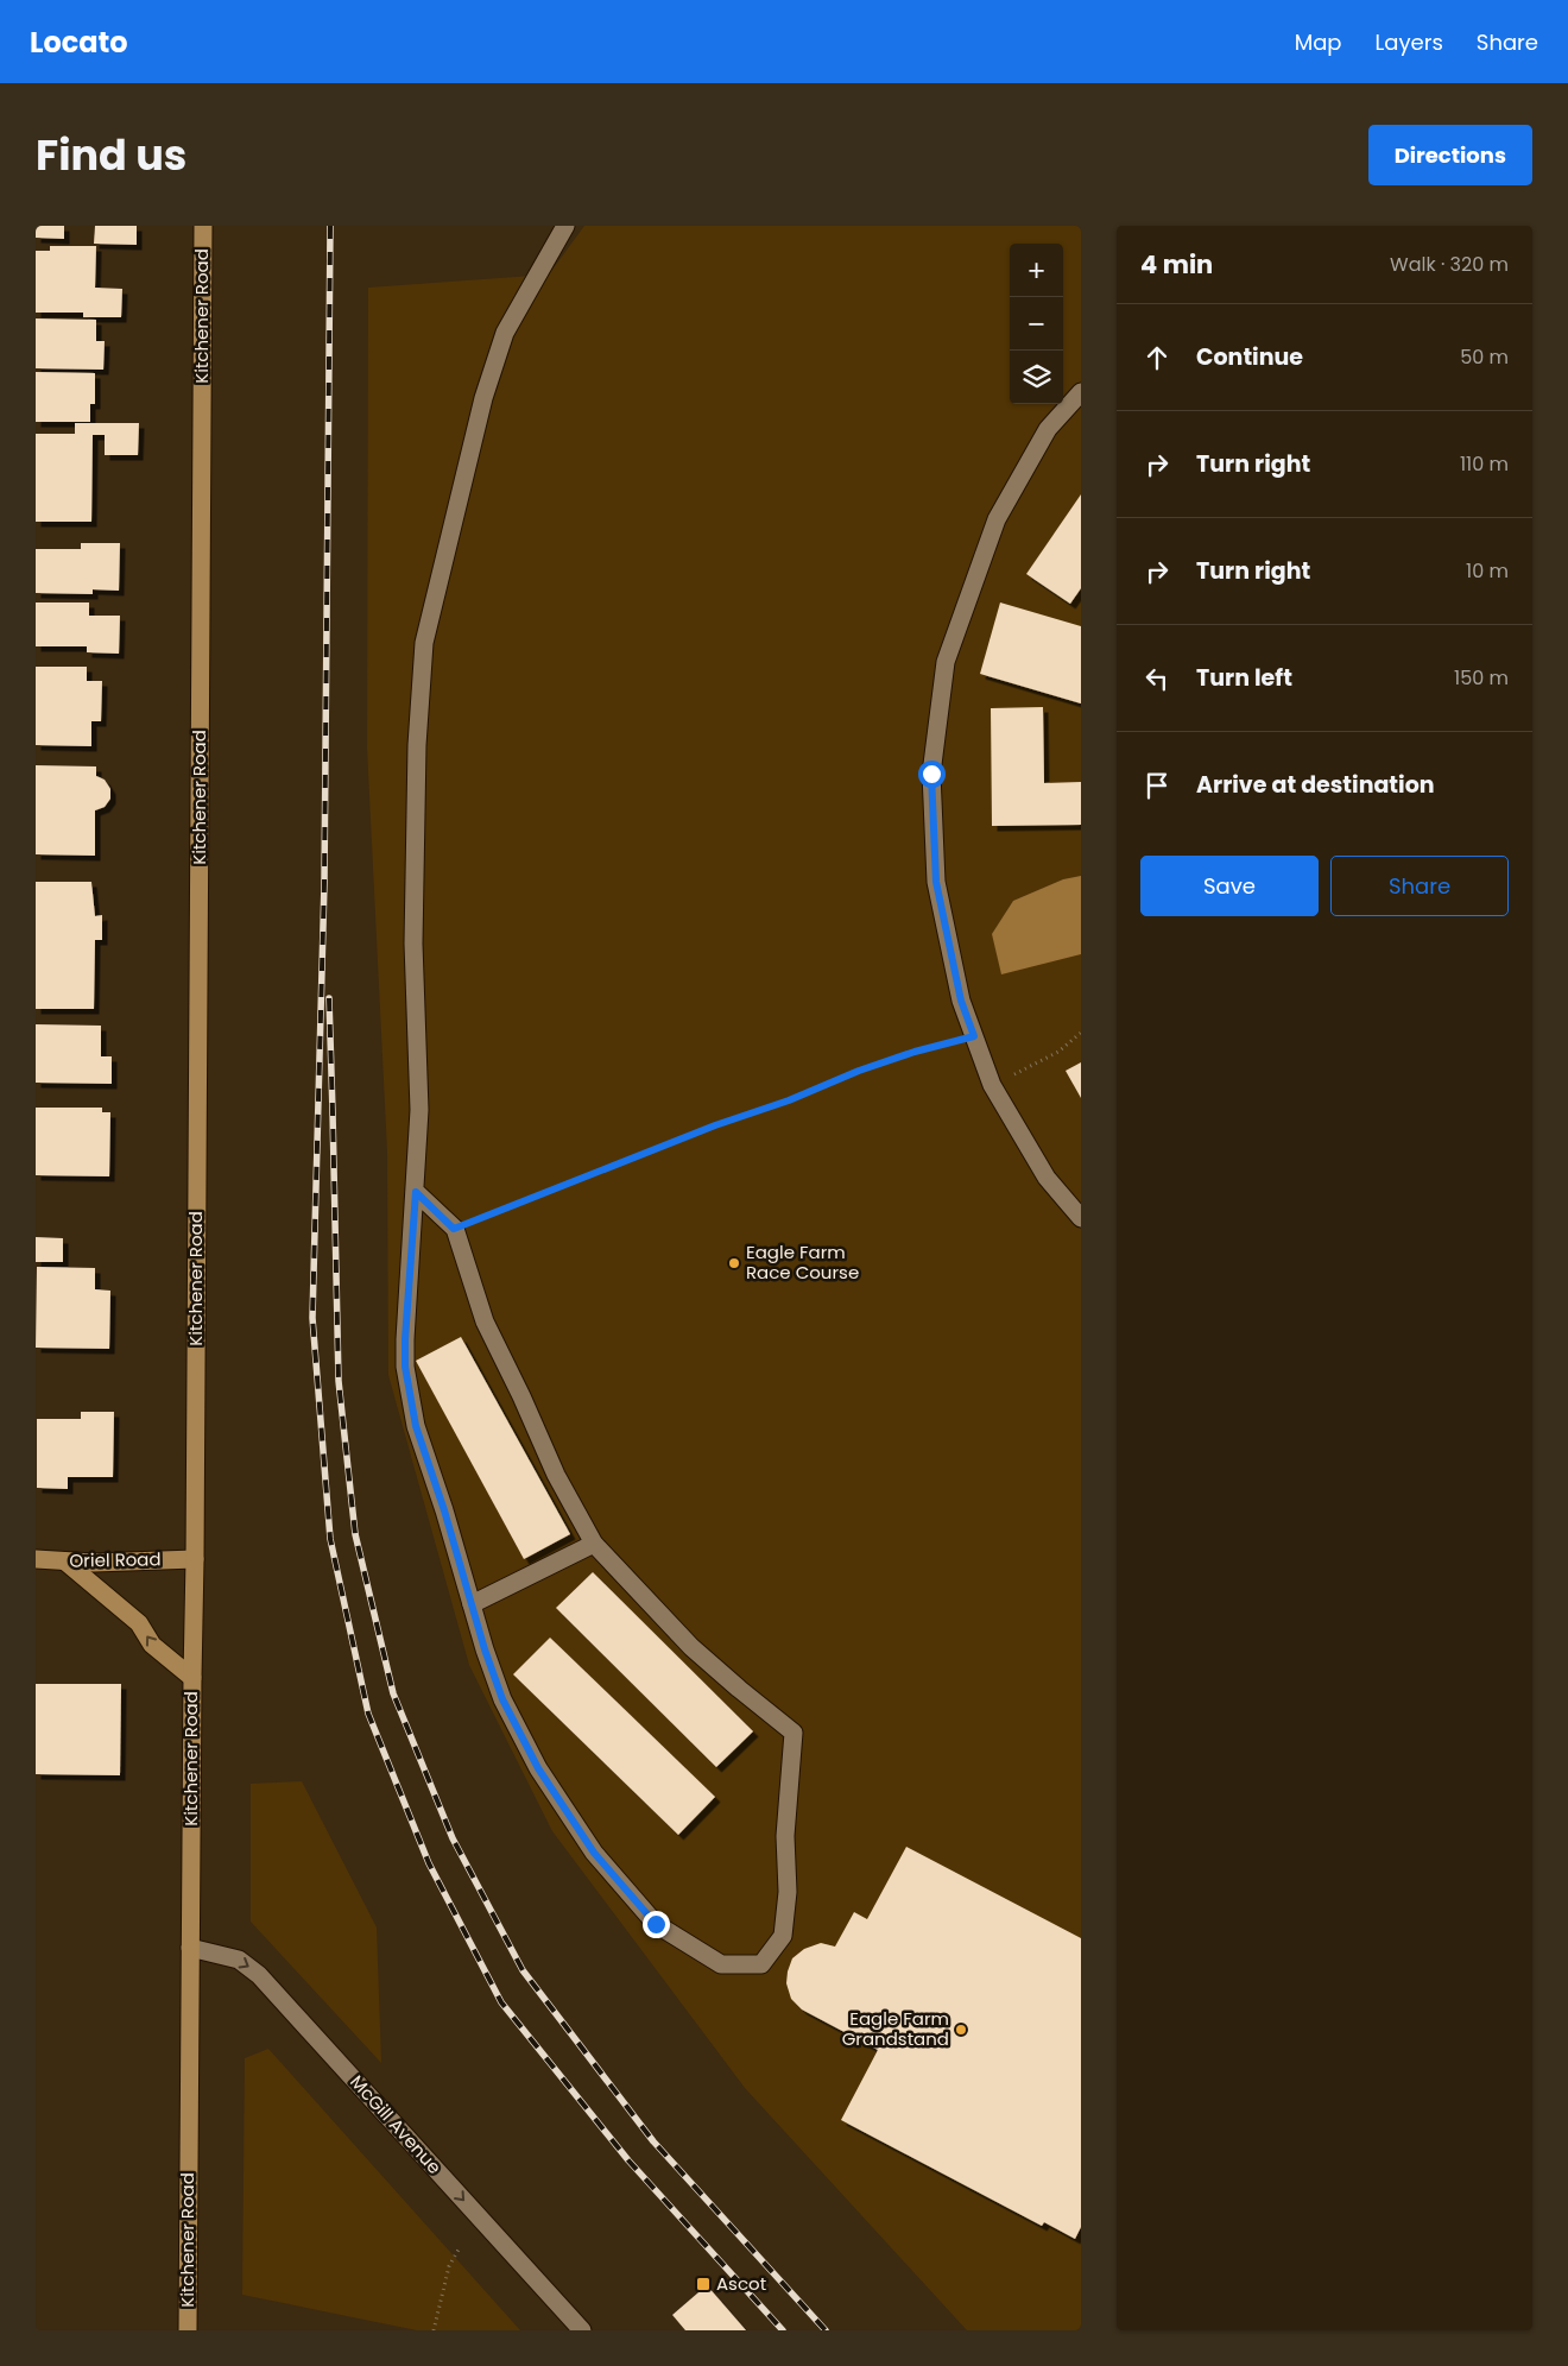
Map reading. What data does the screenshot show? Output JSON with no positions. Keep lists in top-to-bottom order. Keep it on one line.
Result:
{"streets":{"main road":["Kitchener Road","Oriel Road"],"street":["McGill Avenue"]},"crossings":[["Kitchener Road","Oriel Road"],["Kitchener Road","McGill Avenue"]],"one_way":["McGill Avenue"],"places":{"other":["Eagle Farm Race Course","Eagle Farm Grandstand"],"transit":["Ascot"]},"page":{"header":"Locato","nav":["Map","Layers","Share"],"title":"Find us","buttons":["Directions",["Save","Share"]],"heading":["4 min","Walk · 320 m"],"map_buttons":["+","−"],"list":[["Continue","50 m"],["Turn right","110 m"],["Turn right","10 m"],["Turn left","150 m"],"Arrive at destination"]}}
